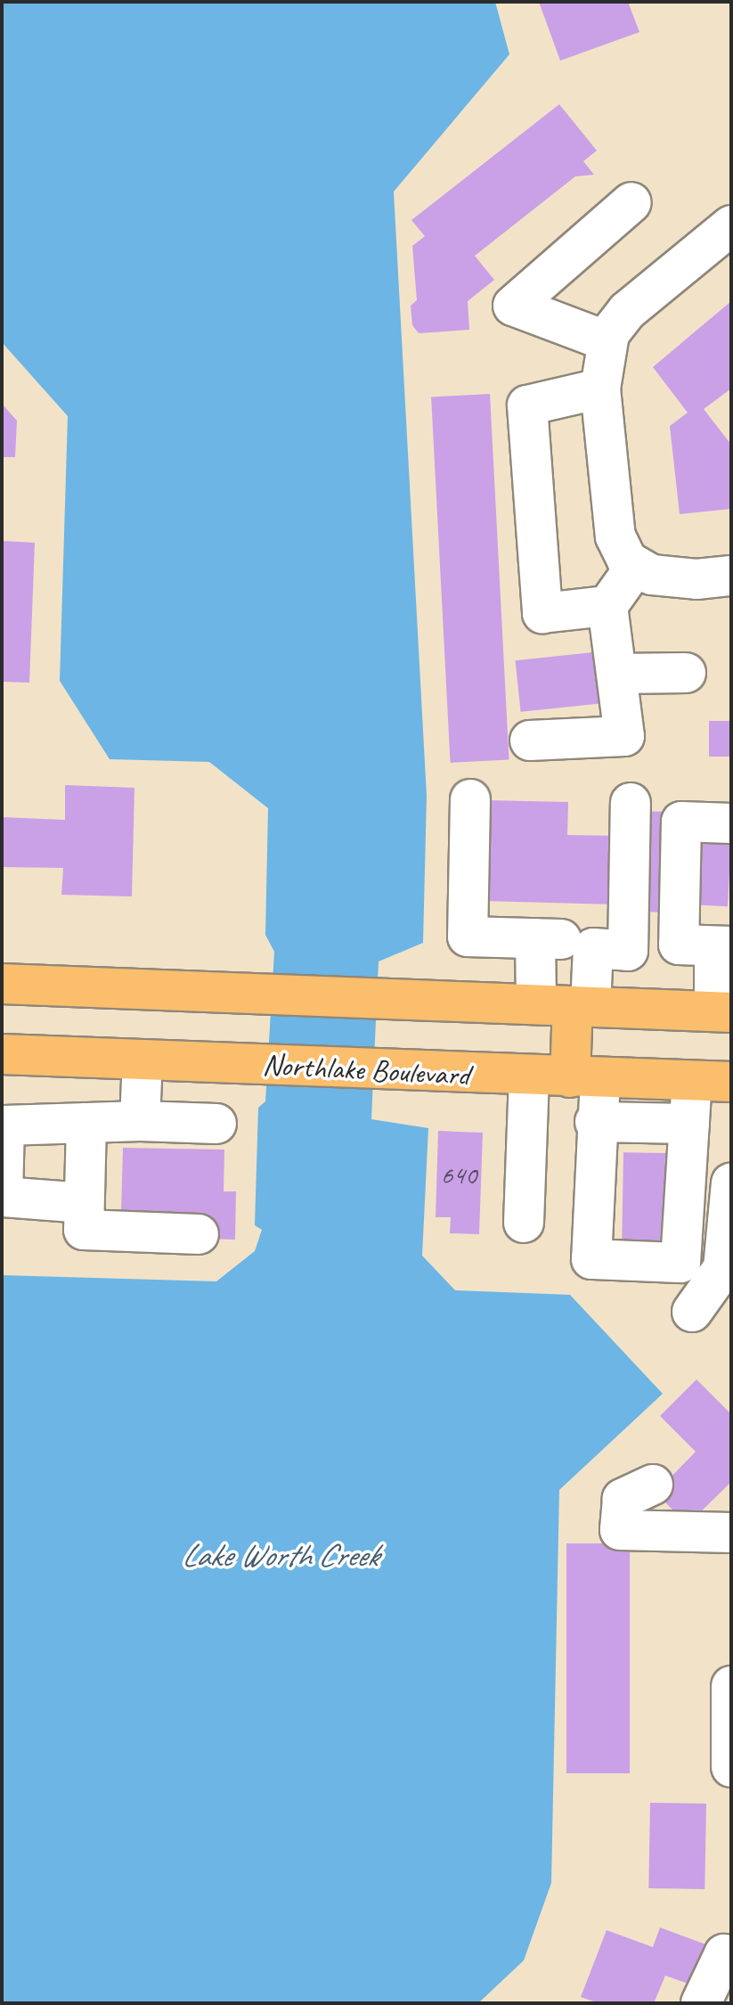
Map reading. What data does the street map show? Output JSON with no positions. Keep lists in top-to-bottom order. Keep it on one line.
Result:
{"streets":{"main road":["Northlake Boulevard"]},"water":["Lake Worth Creek"],"house_numbers":["640"]}
